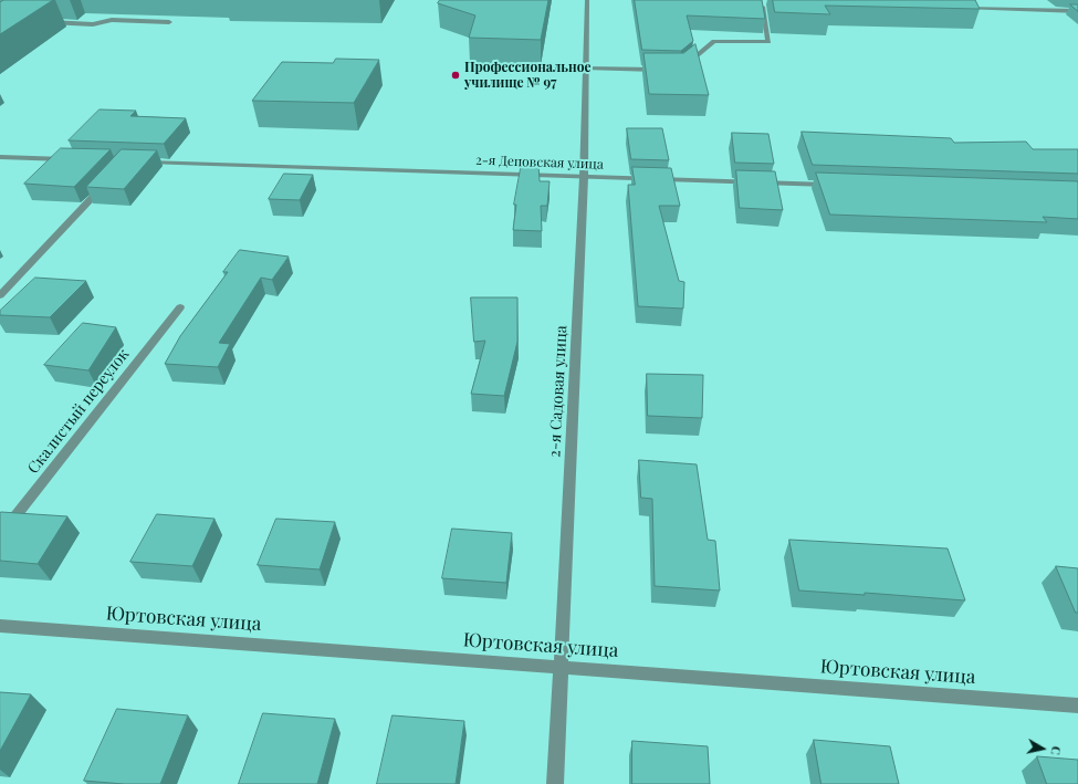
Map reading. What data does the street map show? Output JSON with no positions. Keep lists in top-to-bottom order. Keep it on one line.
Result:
{"streets":{"street":["2-я Деповская улица","2-я Садовая улица","Скалистый переулок","Юртовская улица"]},"crossings":[["2-я Деповская улица","2-я Садовая улица"],["2-я Садовая улица","Юртовская улица"]],"places":["Профессиональное училище № 97"],"north":"right"}
